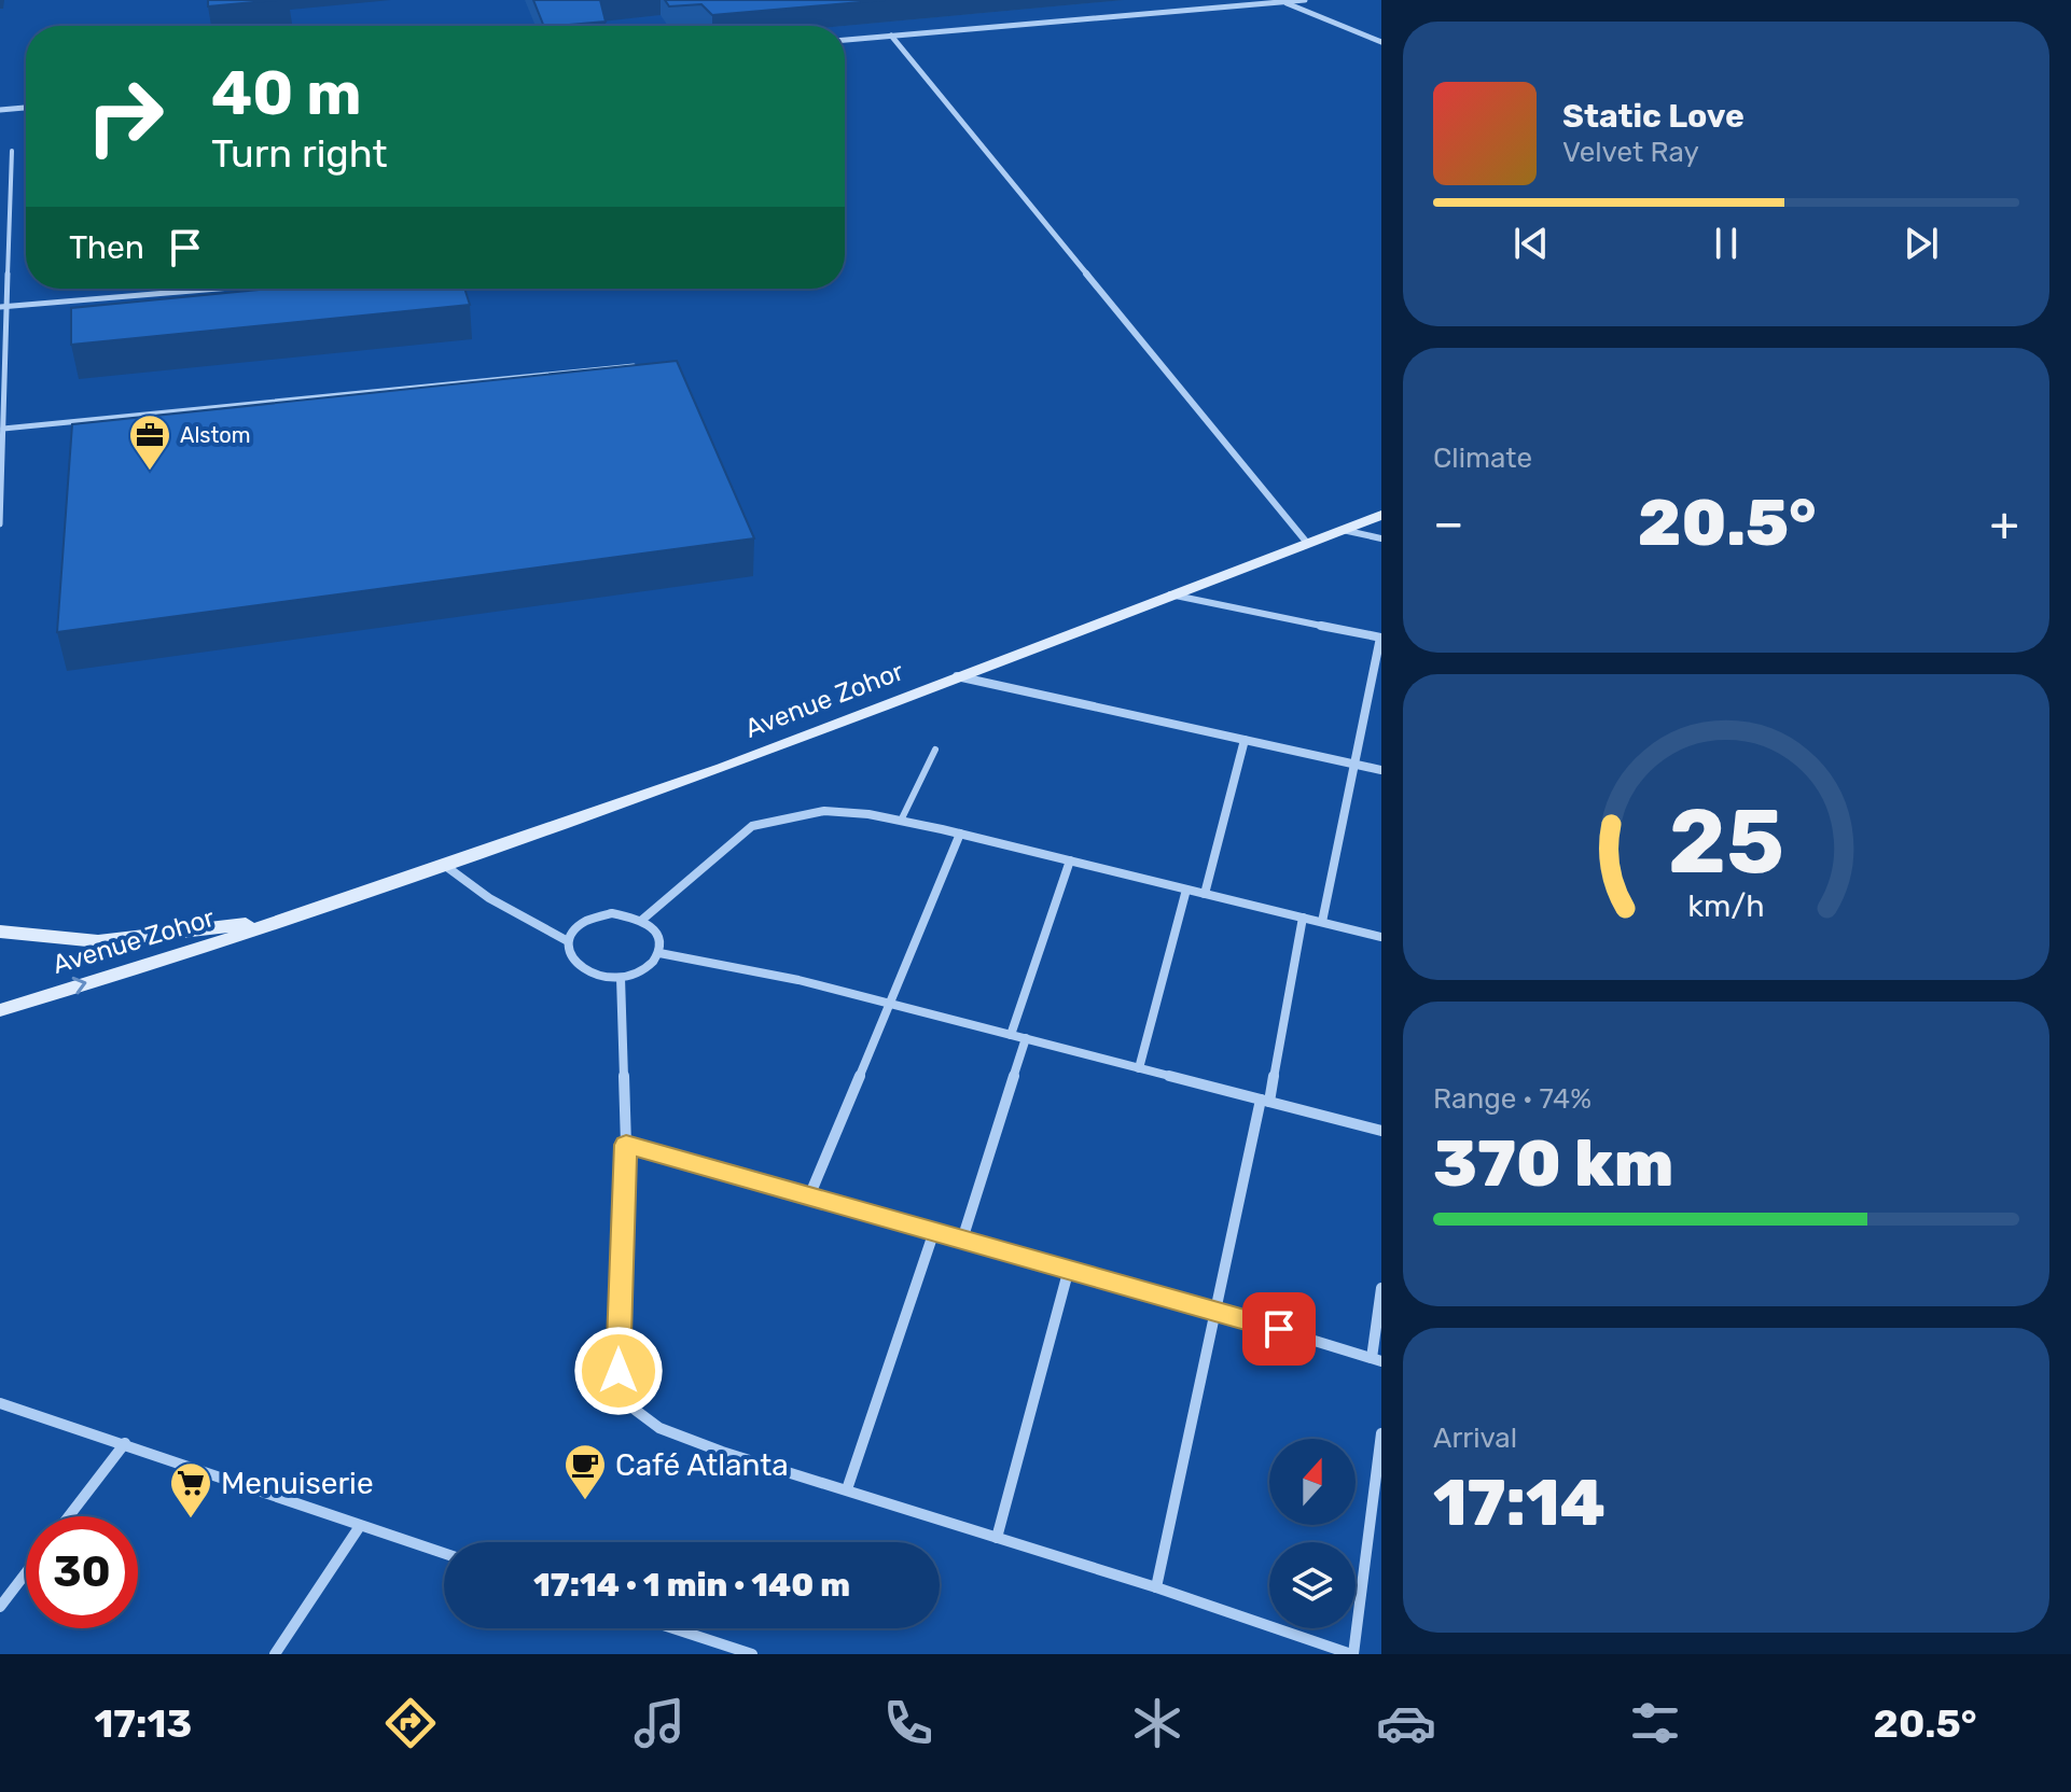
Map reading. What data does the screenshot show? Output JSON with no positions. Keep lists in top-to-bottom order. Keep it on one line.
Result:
{"streets":{"main road":["Avenue Zohor"]},"places":{"office":["Alstom"],"cafe":["Café Atlanta"],"supermarket":["Menuiserie"]},"north":"top","page":{"turn":["40 m","Turn right"],"song":["Static Love","Velvet Ray"],"then":"Then","tile":["Climate",["Range · 74%","370 km"],["Arrival","17:14"]],"heat":["−","20.5°","+"],"limit":"30","trip":"17:14 · 1 min · 140 m","tabs":["17:13","20.5°"],"gauge":["25","km/h"]}}
